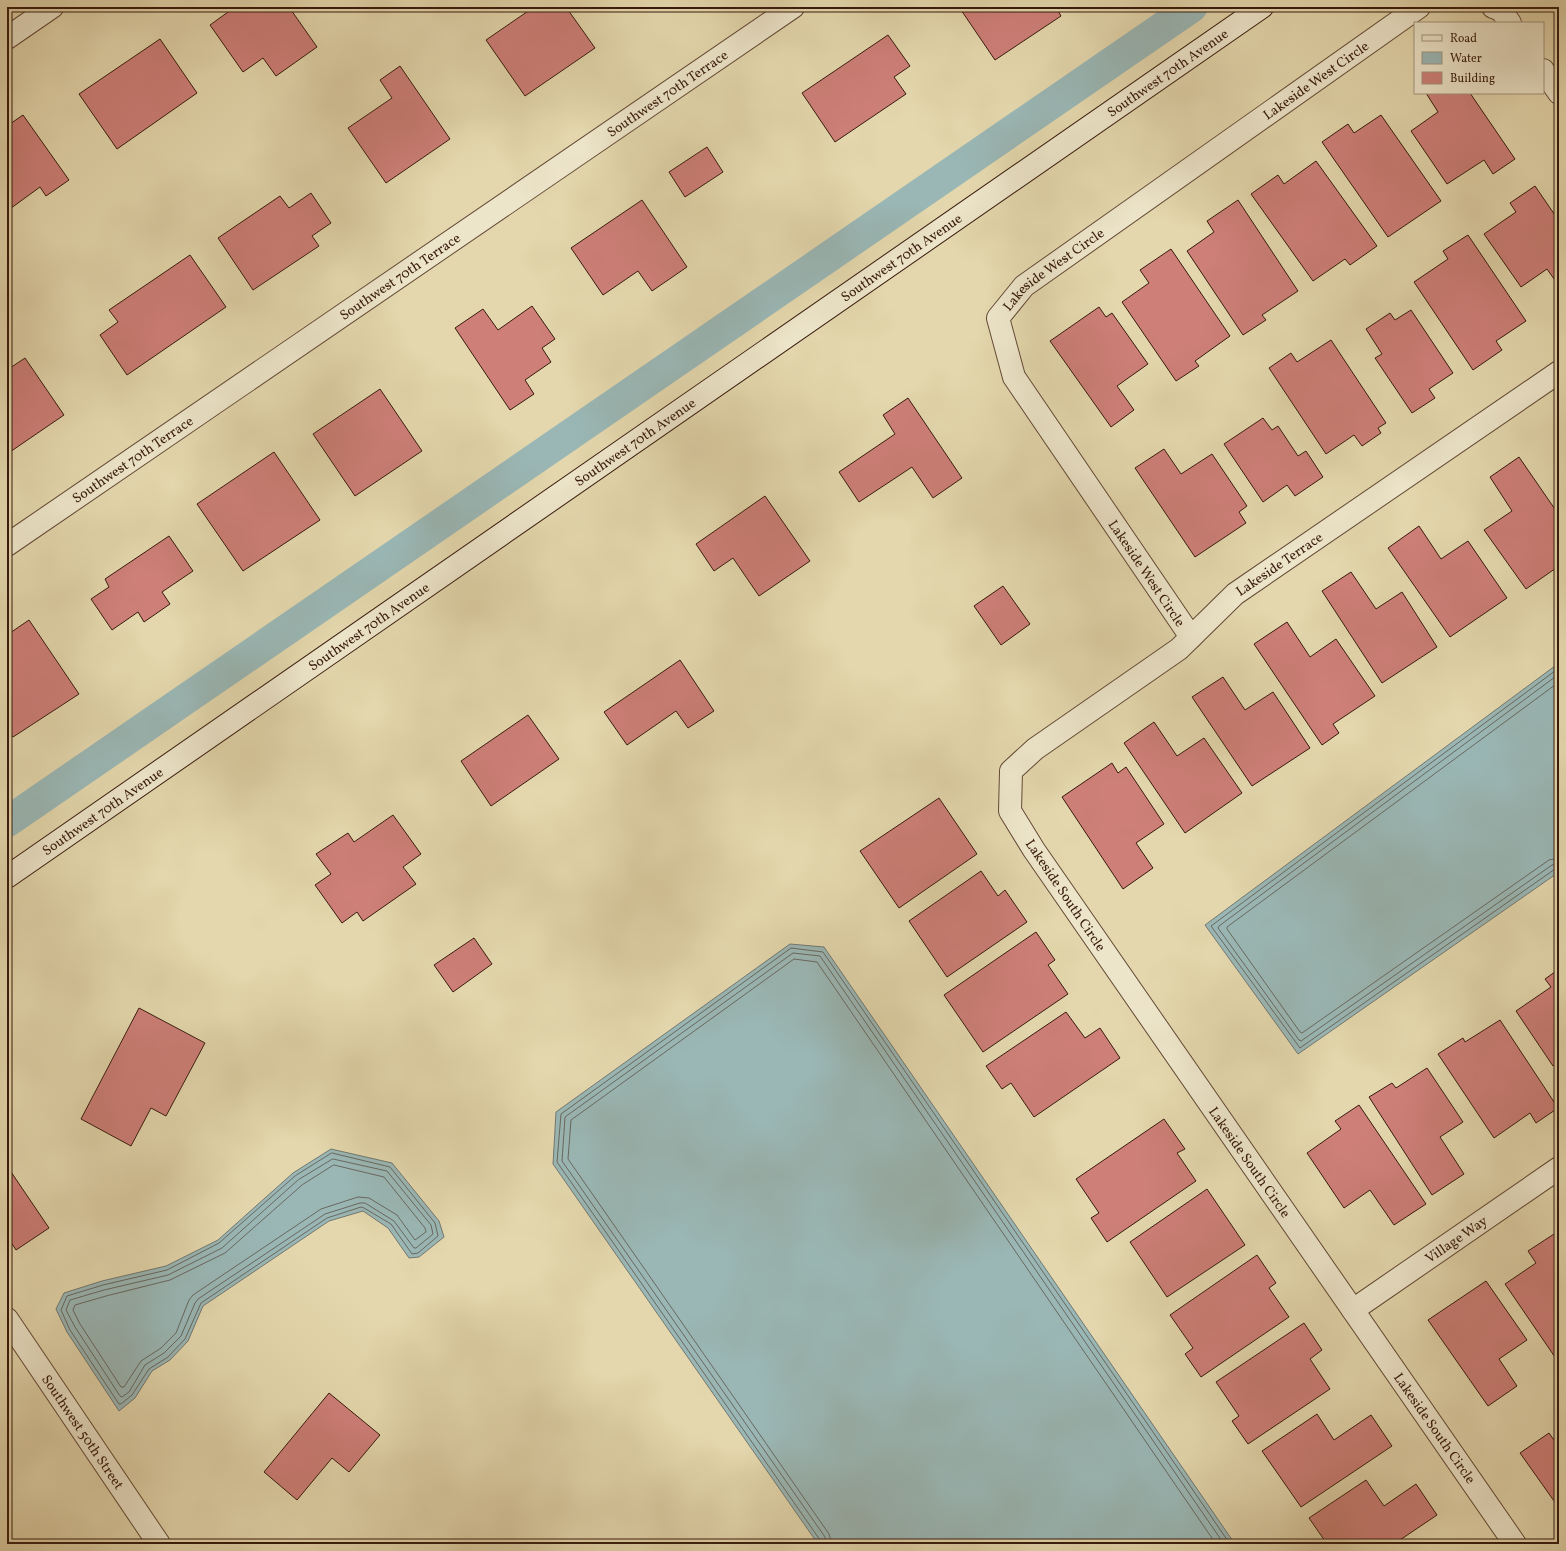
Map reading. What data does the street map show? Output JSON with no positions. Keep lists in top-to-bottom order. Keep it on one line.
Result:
{"streets":{"street":["Southwest 70th Avenue","Lakeside West Circle","Southwest 70th Terrace","Lakeside Terrace","Lakeside South Circle","Village Way","Southwest 50th Street"]},"crossings":[["Lakeside West Circle","Lakeside Terrace"],["Lakeside Terrace","Lakeside South Circle"],["Lakeside South Circle","Village Way"]],"legend":["Road","Water","Building"]}
